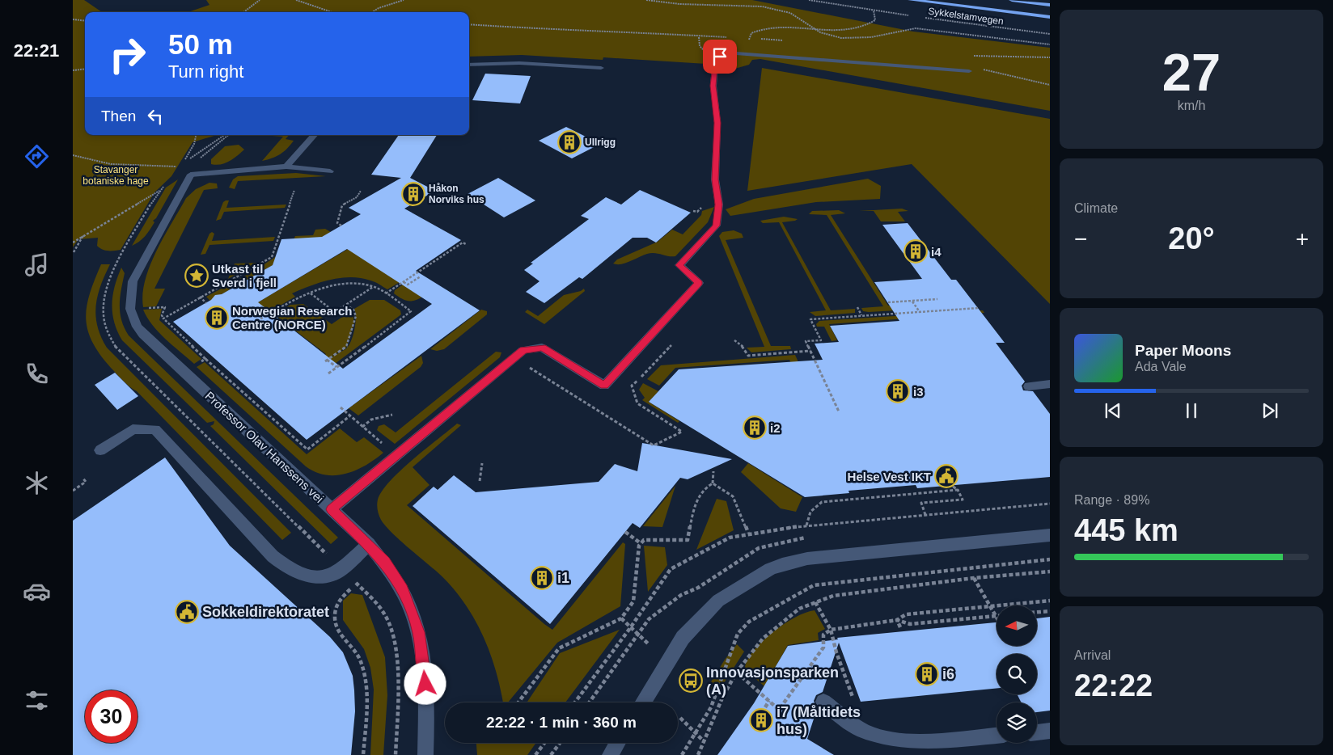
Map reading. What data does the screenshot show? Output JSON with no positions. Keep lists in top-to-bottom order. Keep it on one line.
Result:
{"streets":{"street":["Professor Olav Hanssens vei"],"path":["Sykkelstamvegen"]},"parks":["Stavanger botaniske hage"],"places":{"building":["Ullrigg","Håkon Norviks hus","i4","Norwegian Research Centre (NORCE)","i3","i2","i1","i6","i7 (Måltidets hus)"],"place":["Utkast til Sverd i fjell"],"public building":["Helse Vest IKT","Sokkeldirektoratet"],"bus stop":["Innovasjonsparken (A)"]},"north":"left","page":{"tabs":"22:21","tile":[["27","km/h"],"Climate",["Range · 89%","445 km"],["Arrival","22:22"]],"turn":["50 m","Turn right"],"then":"Then","heat":["−","20°","+"],"song":["Paper Moons","Ada Vale"],"limit":"30","trip":"22:22 · 1 min · 360 m"}}
